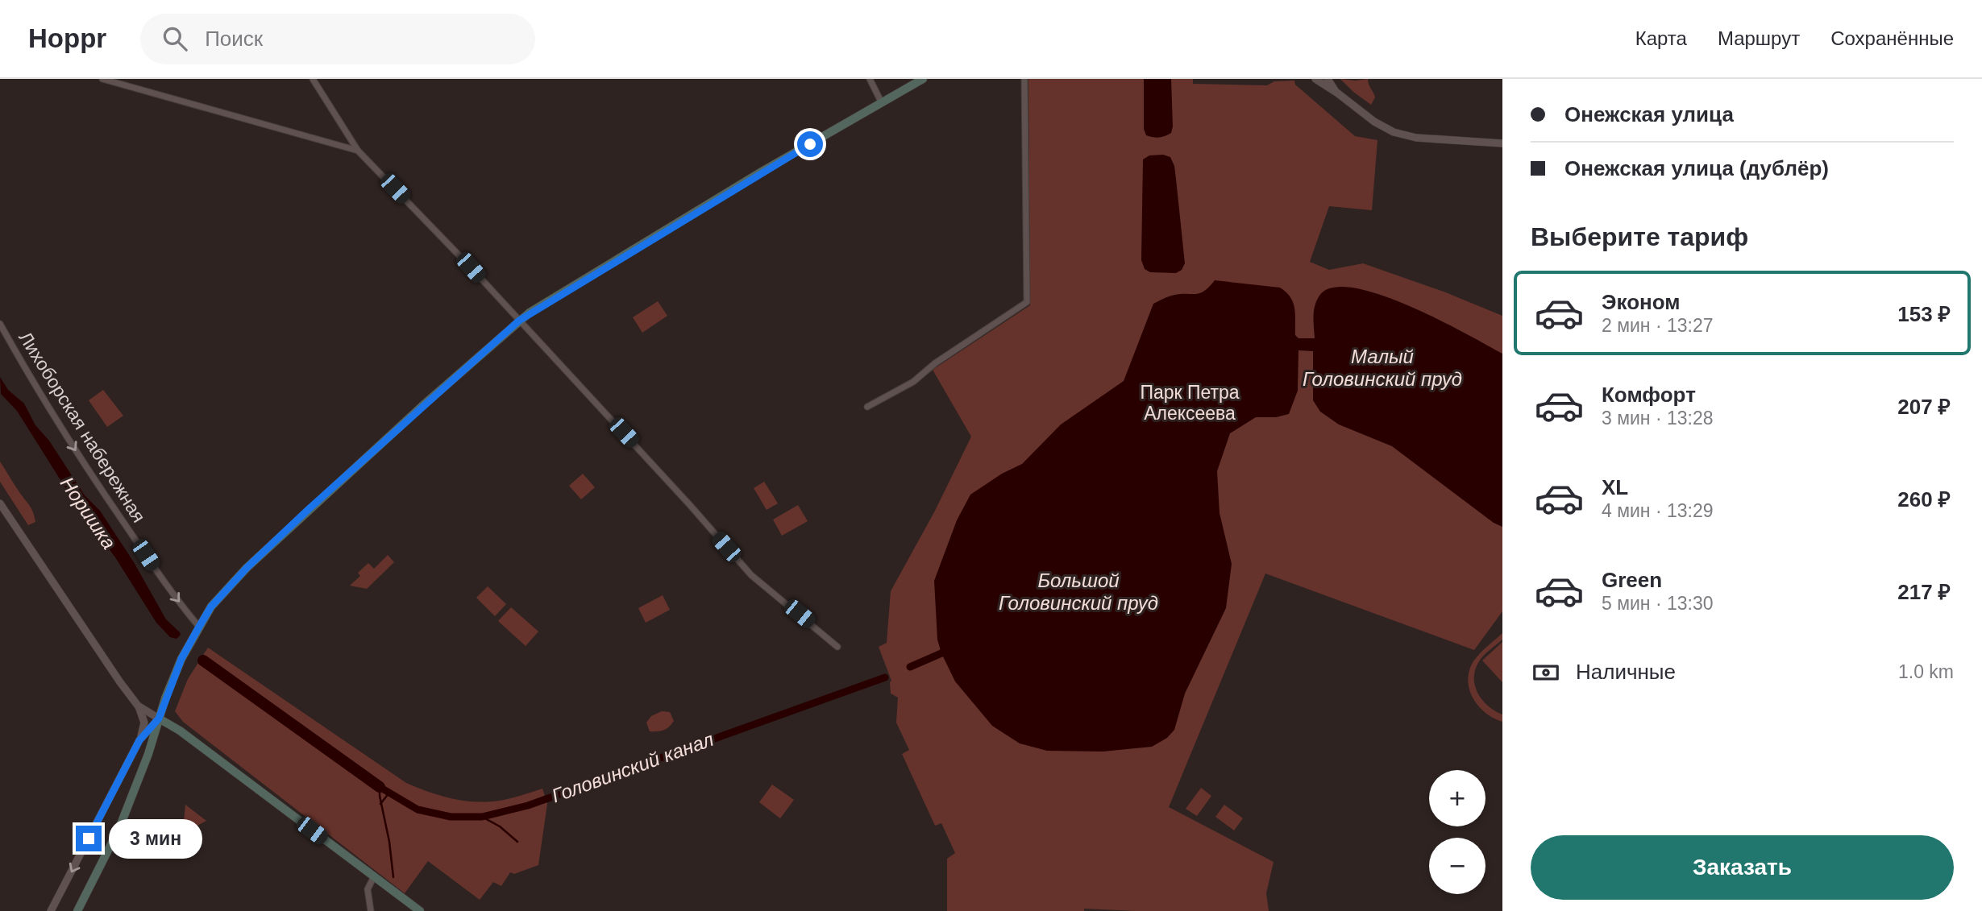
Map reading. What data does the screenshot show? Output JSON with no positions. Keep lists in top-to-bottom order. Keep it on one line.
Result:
{"streets":{"street":["Лихоборская набережная"]},"one_way":["Лихоборская набережная"],"water":["Малый Головинский пруд","Норишка","Большой Головинский пруд","Головинский канал"],"parks":["Парк Петра Алексеева"],"page":{"header":"Hoppr","search":"Поиск","nav":["Карта","Маршрут","Сохранённые"],"banner":["Онежская улица","Онежская улица (дублёр)"],"heading":"Выберите тариф","list":[{"name":"Эконом","note":"2 мин · 13:27","value":"153 ₽"},{"name":"Комфорт","note":"3 мин · 13:28","value":"207 ₽"},{"name":"XL","note":"4 мин · 13:29","value":"260 ₽"},{"name":"Green","note":"5 мин · 13:30","value":"217 ₽"}],"pay":["Наличные","1.0 km"],"map_buttons":["+","−"],"bubble":"3 мин","buttons":"Заказать"}}
